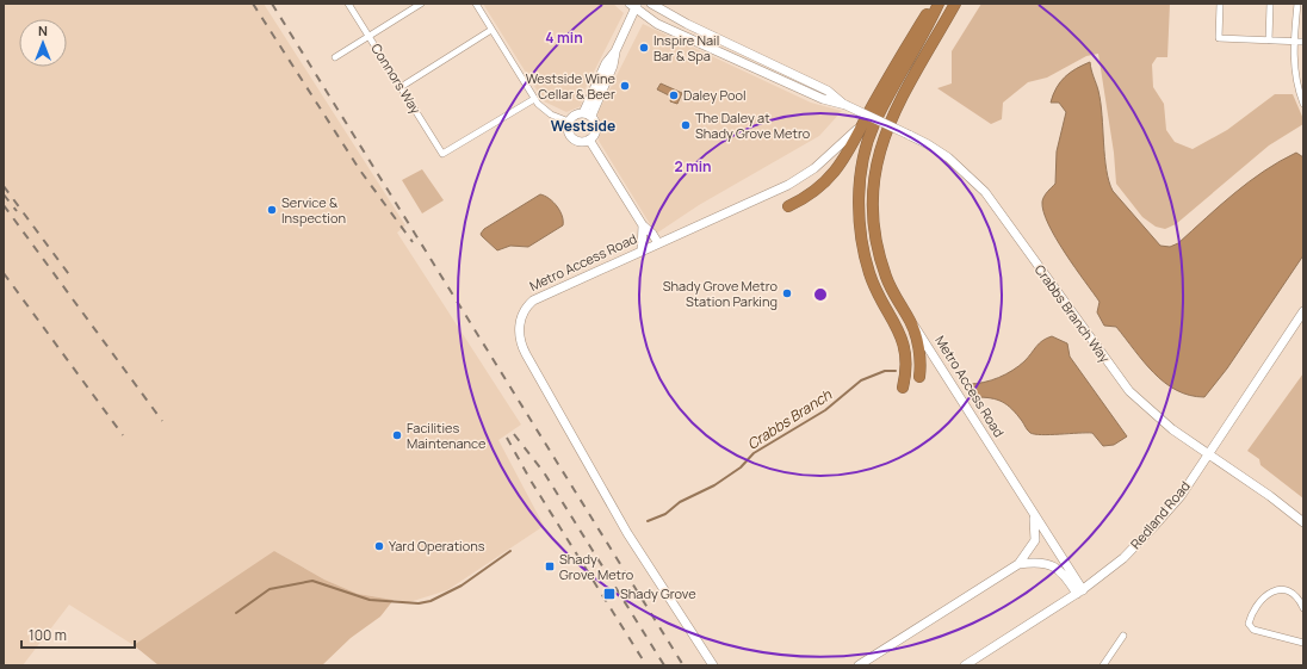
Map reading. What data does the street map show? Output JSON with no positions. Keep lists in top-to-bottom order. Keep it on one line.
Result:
{"streets":{"highway":["Metro Access Road"],"main road":["Crabbs Branch Way","Redland Road"],"street":["Connors Way"]},"crossings":[["Metro Access Road","Redland Road"],["Crabbs Branch Way","Redland Road"]],"districts":["Westside"],"water":["Crabbs Branch"],"places":{"other":["Inspire Nail Bar & Spa","Westside Wine Cellar & Beer","Daley Pool","The Daley at Shady Grove Metro","Service & Inspection","Shady Grove Metro Station Parking","Facilities Maintenance","Yard Operations"],"transit":["Shady Grove Metro","Shady Grove"]},"scale_bar":"100 m","north":"top","rings":["4 min","2 min"]}
